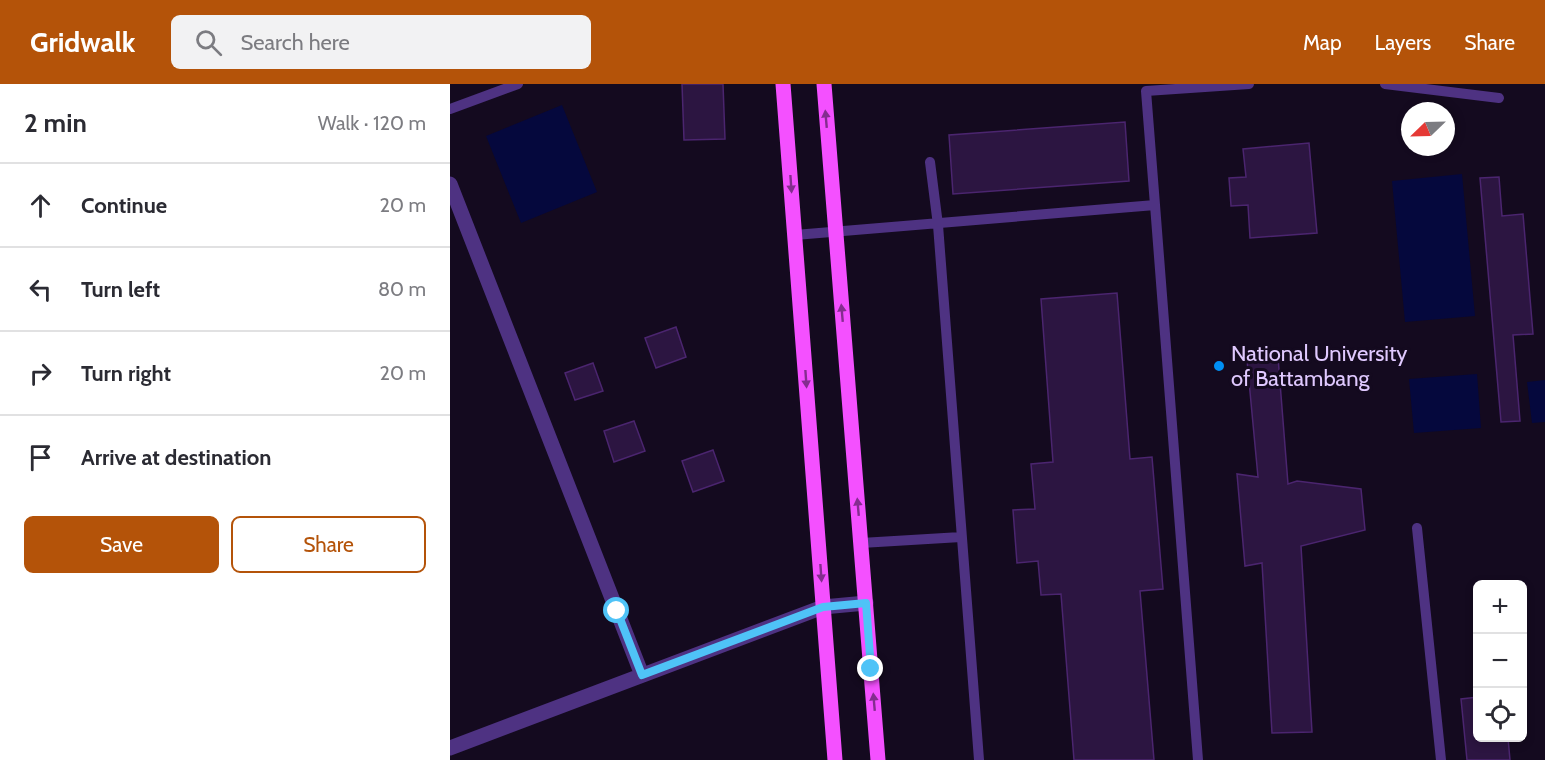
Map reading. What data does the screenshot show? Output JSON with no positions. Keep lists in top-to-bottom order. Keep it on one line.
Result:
{"places":["National University of Battambang"],"north":"bottom left","page":{"header":"Gridwalk","search":"Search here","nav":["Map","Layers","Share"],"heading":["2 min","Walk · 120 m"],"list":[["Continue","20 m"],["Turn left","80 m"],["Turn right","20 m"],"Arrive at destination"],"buttons":["Save","Share"],"map_buttons":["+","−"]}}
